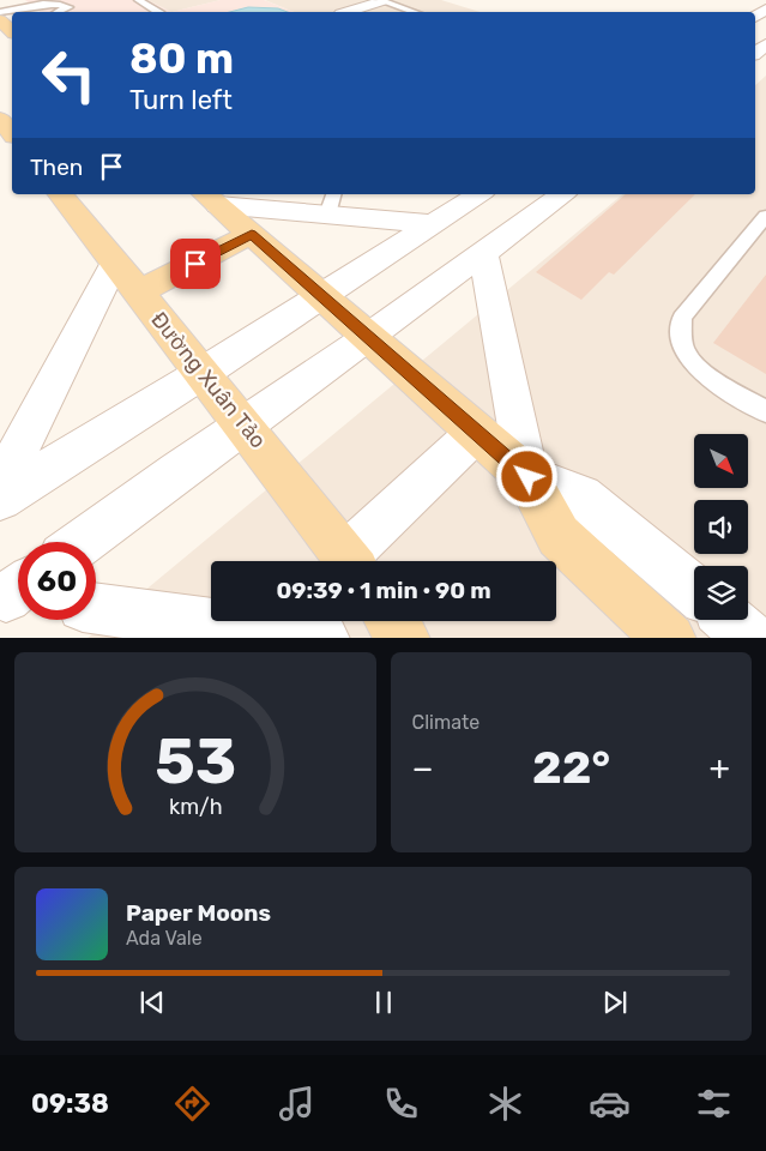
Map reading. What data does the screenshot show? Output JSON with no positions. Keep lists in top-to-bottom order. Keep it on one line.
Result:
{"streets":{"main road":["Đường Xuân Tảo"]},"north":"bottom right","page":{"turn":["80 m","Turn left"],"then":"Then","limit":"60","trip":"09:39 · 1 min · 90 m","tile":"Climate","heat":["−","22°","+"],"song":["Paper Moons","Ada Vale"],"tabs":"09:38","gauge":["53","km/h"]}}
